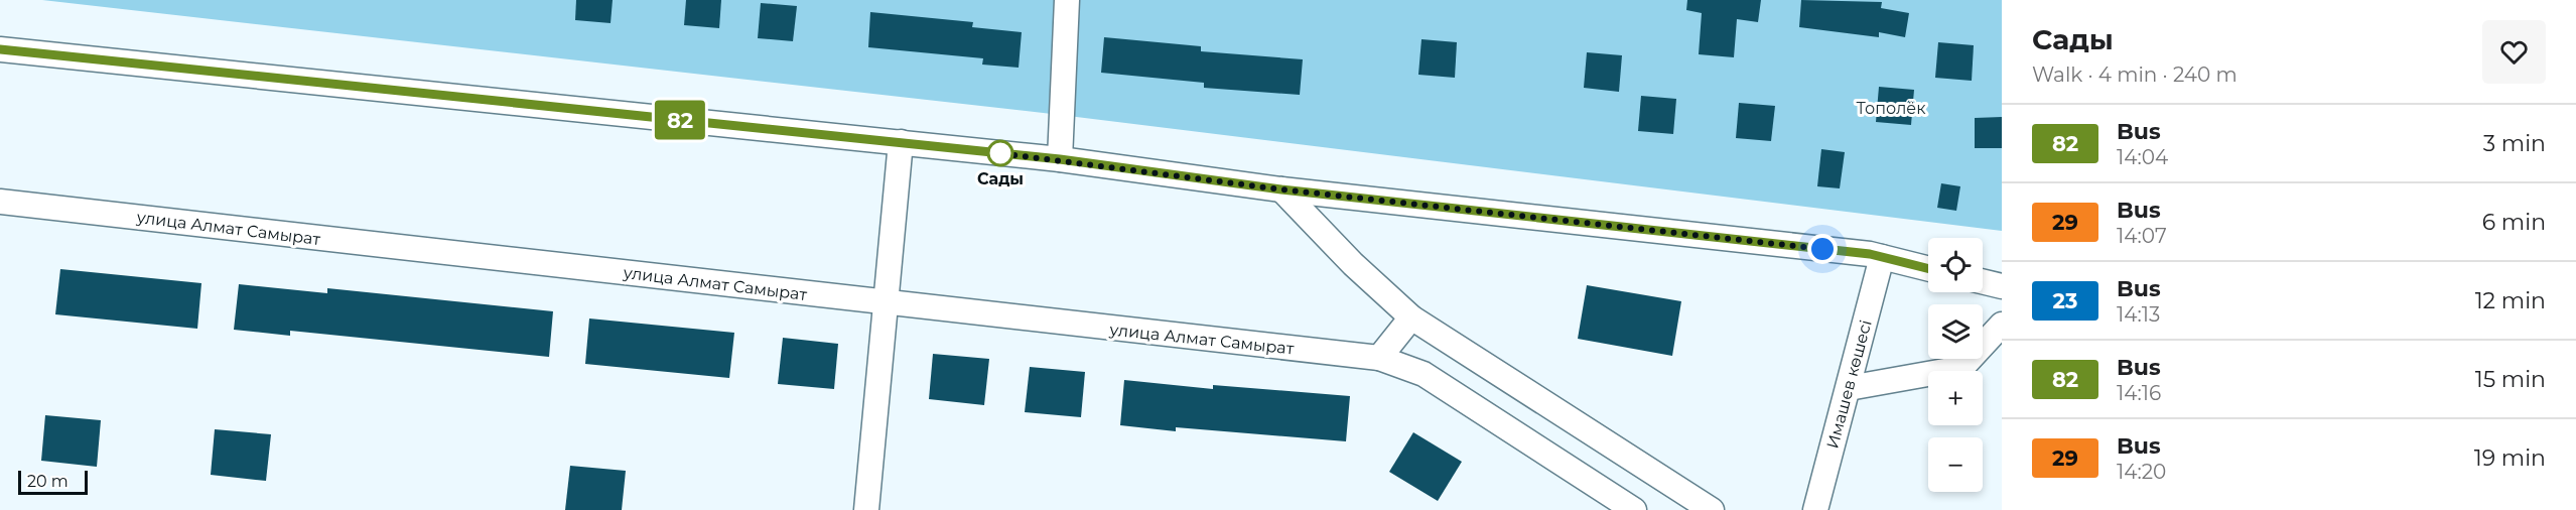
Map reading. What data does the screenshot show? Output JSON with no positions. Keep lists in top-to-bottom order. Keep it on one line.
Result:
{"streets":{"street":["улица Алмат Самырат","Имашев көшесі"]},"parks":["Тополёк"],"places":["Сады"],"lines":["bus line 82"],"scale_bar":"20 m","page":{"on_map":"82","heading":["Сады","Walk · 4 min · 240 m"],"list":[{"mark":"82","name":"Bus","note":"14:04","value":"3 min"},{"mark":"29","name":"Bus","note":"14:07","value":"6 min"},{"mark":"23","name":"Bus","note":"14:13","value":"12 min"},{"mark":"82","name":"Bus","note":"14:16","value":"15 min"},{"mark":"29","name":"Bus","note":"14:20","value":"19 min"}],"map_buttons":["+","−"],"scale":"20 m"}}
